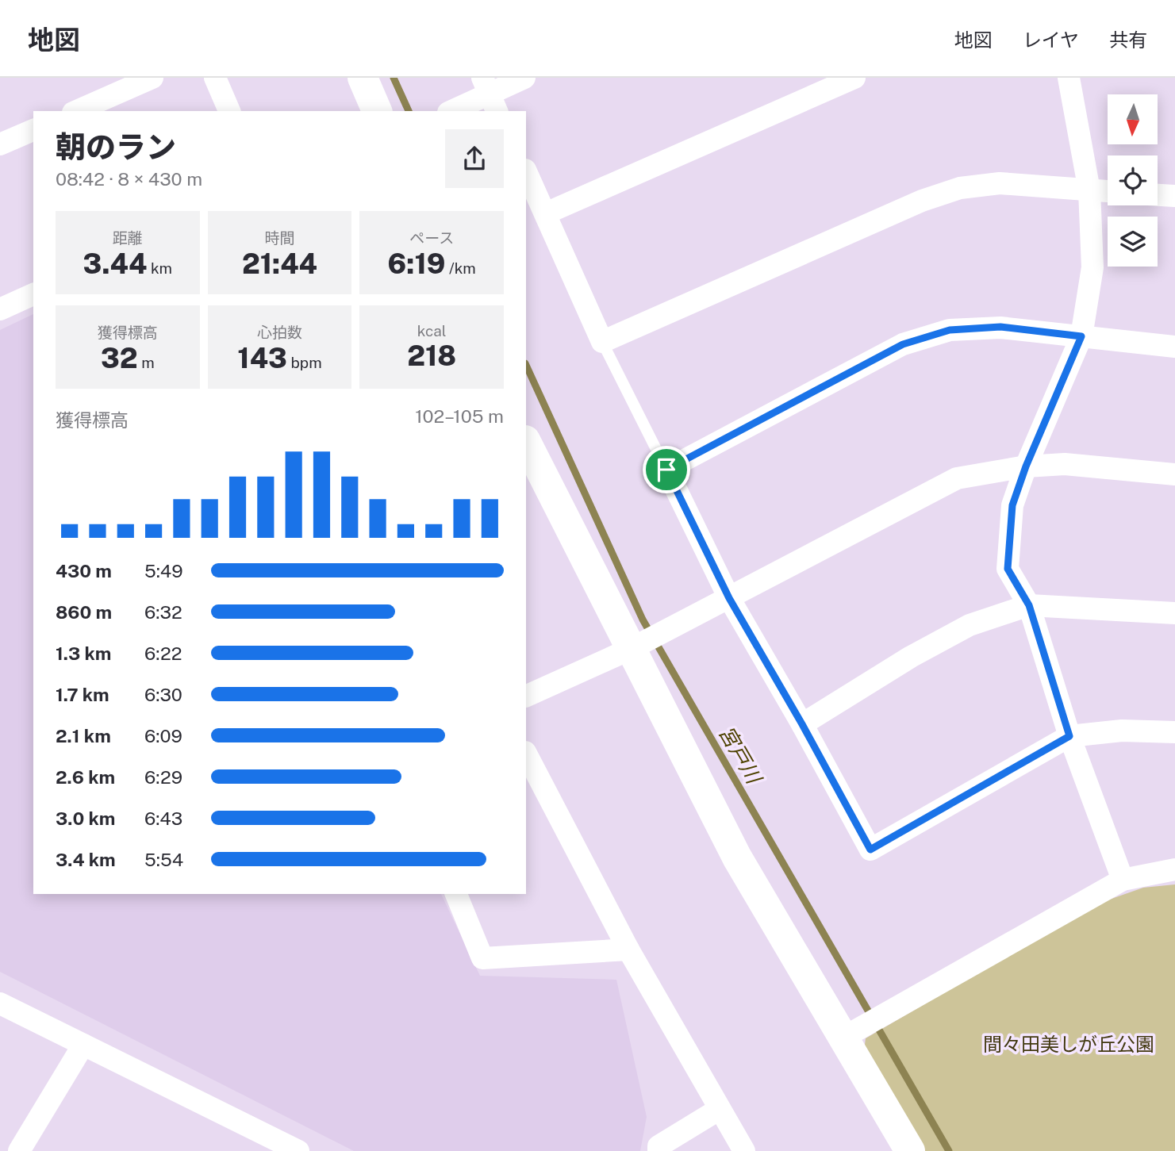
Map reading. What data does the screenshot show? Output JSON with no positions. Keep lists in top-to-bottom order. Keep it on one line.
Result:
{"water":["宮戸川"],"parks":["間々田美しが丘公園"],"north":"bottom","page":{"header":"地図","nav":["地図","レイヤ","共有"],"heading":["朝のラン","08:42 · 8 × 430 m"],"stats":[["距離","3.44 km"],["時間","21:44"],["ペース","6:19 /km"],["獲得標高","32 m"],["心拍数","143 bpm"],["kcal","218"]],"chart":["獲得標高","102–105 m"],"list":[{"name":"430 m","note":"5:49"},{"name":"860 m","note":"6:32"},{"name":"1.3 km","note":"6:22"},{"name":"1.7 km","note":"6:30"},{"name":"2.1 km","note":"6:09"},{"name":"2.6 km","note":"6:29"},{"name":"3.0 km","note":"6:43"},{"name":"3.4 km","note":"5:54"}]}}
